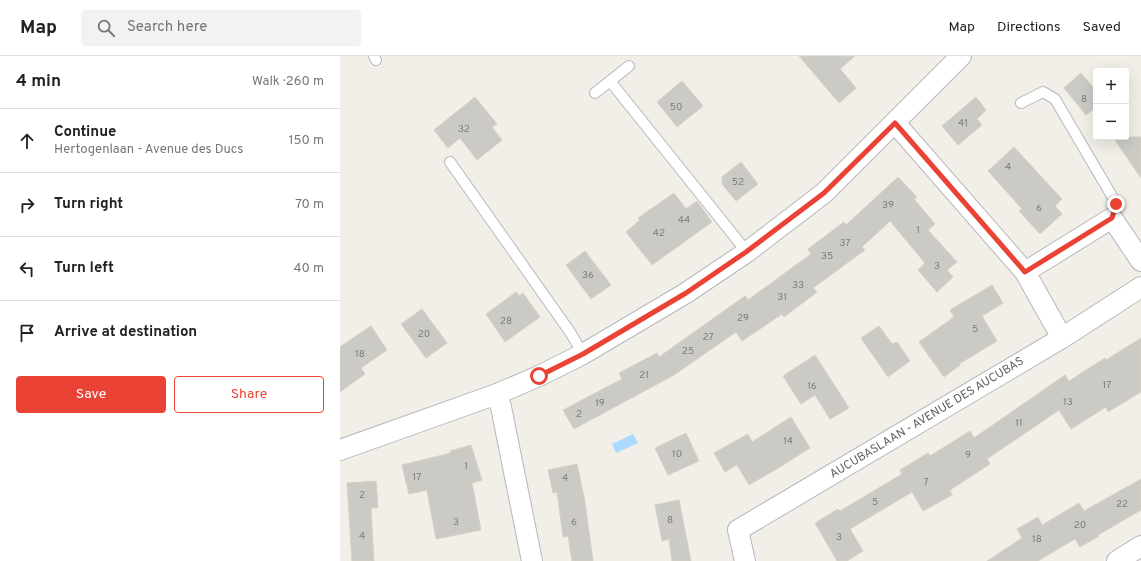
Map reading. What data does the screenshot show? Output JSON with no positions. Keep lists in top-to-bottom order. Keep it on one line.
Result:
{"streets":{"street":["AUCUBASLAAN - AVENUE DES AUCUBAS"]},"house_numbers":["8","50","41","32","4","52","39","6","44","1","42","37","35","3","36","33","31","29","28","5","20","27","25","18","21","17","16","13","19","2","11","14","10","9","1","17","4","7","2","5","22","8","3","6","20","4","3","18"],"page":{"header":"Map","search":"Search here","nav":["Map","Directions","Saved"],"heading":["4 min","Walk · 260 m"],"map_buttons":["+","−"],"list":[["Continue","Hertogenlaan - Avenue des Ducs","150 m"],["Turn right","70 m"],["Turn left","40 m"],"Arrive at destination"],"buttons":["Save","Share"]}}
